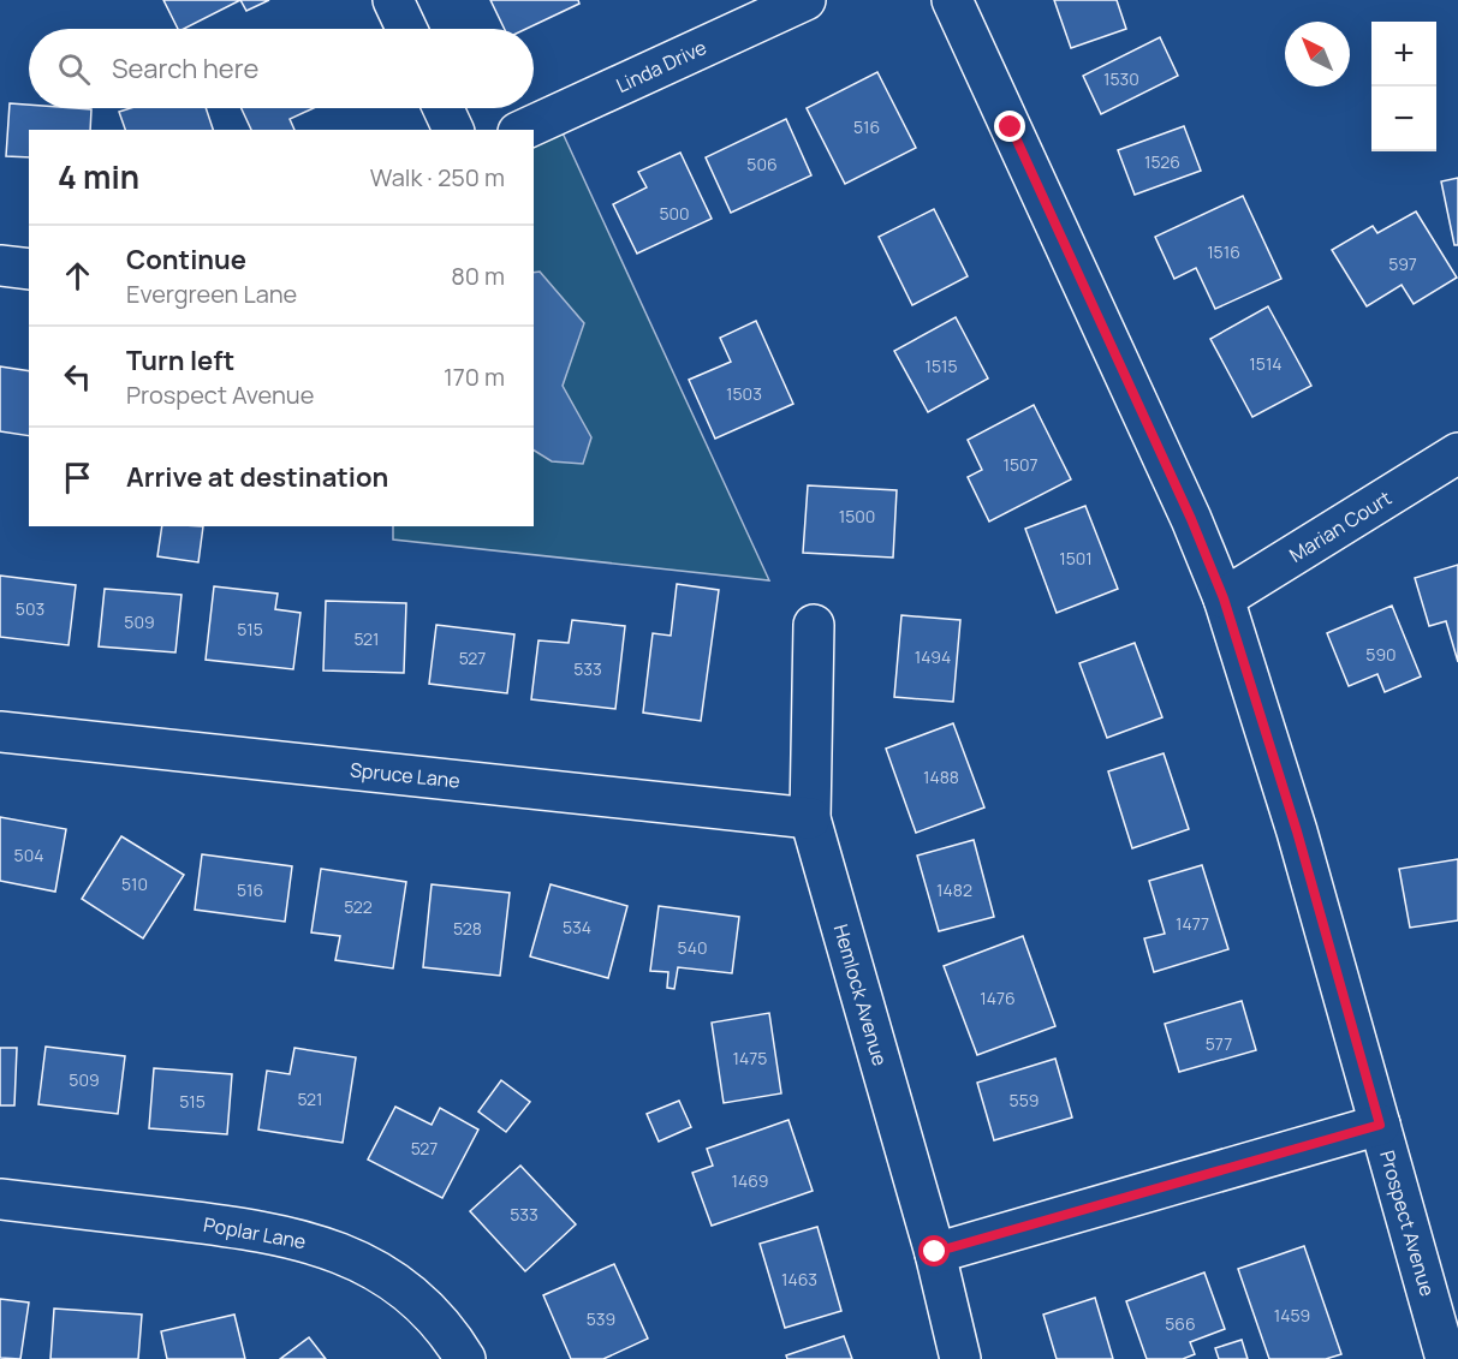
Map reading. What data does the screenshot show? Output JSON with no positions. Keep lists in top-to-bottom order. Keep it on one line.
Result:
{"streets":{"street":["Linda Drive","Marian Court","Spruce Lane","Hemlock Avenue","Prospect Avenue","Poplar Lane"]},"crossings":[["Marian Court","Prospect Avenue"],["Spruce Lane","Hemlock Avenue"]],"house_numbers":["1530","516","1526","506","500","1516","597","1514","1515","1503","1507","1500","1501","503","509","515","521","590","1494","527","533","1488","504","510","516","1482","522","1477","534","528","540","1476","577","1475","509","521","559","515","527","1469","533","1463","1459","539","566"],"north":"top left","page":{"map_buttons":["+","−"],"search":"Search here","heading":["4 min","Walk · 250 m"],"list":[["Continue","Evergreen Lane","80 m"],["Turn left","Prospect Avenue","170 m"],"Arrive at destination"]}}
